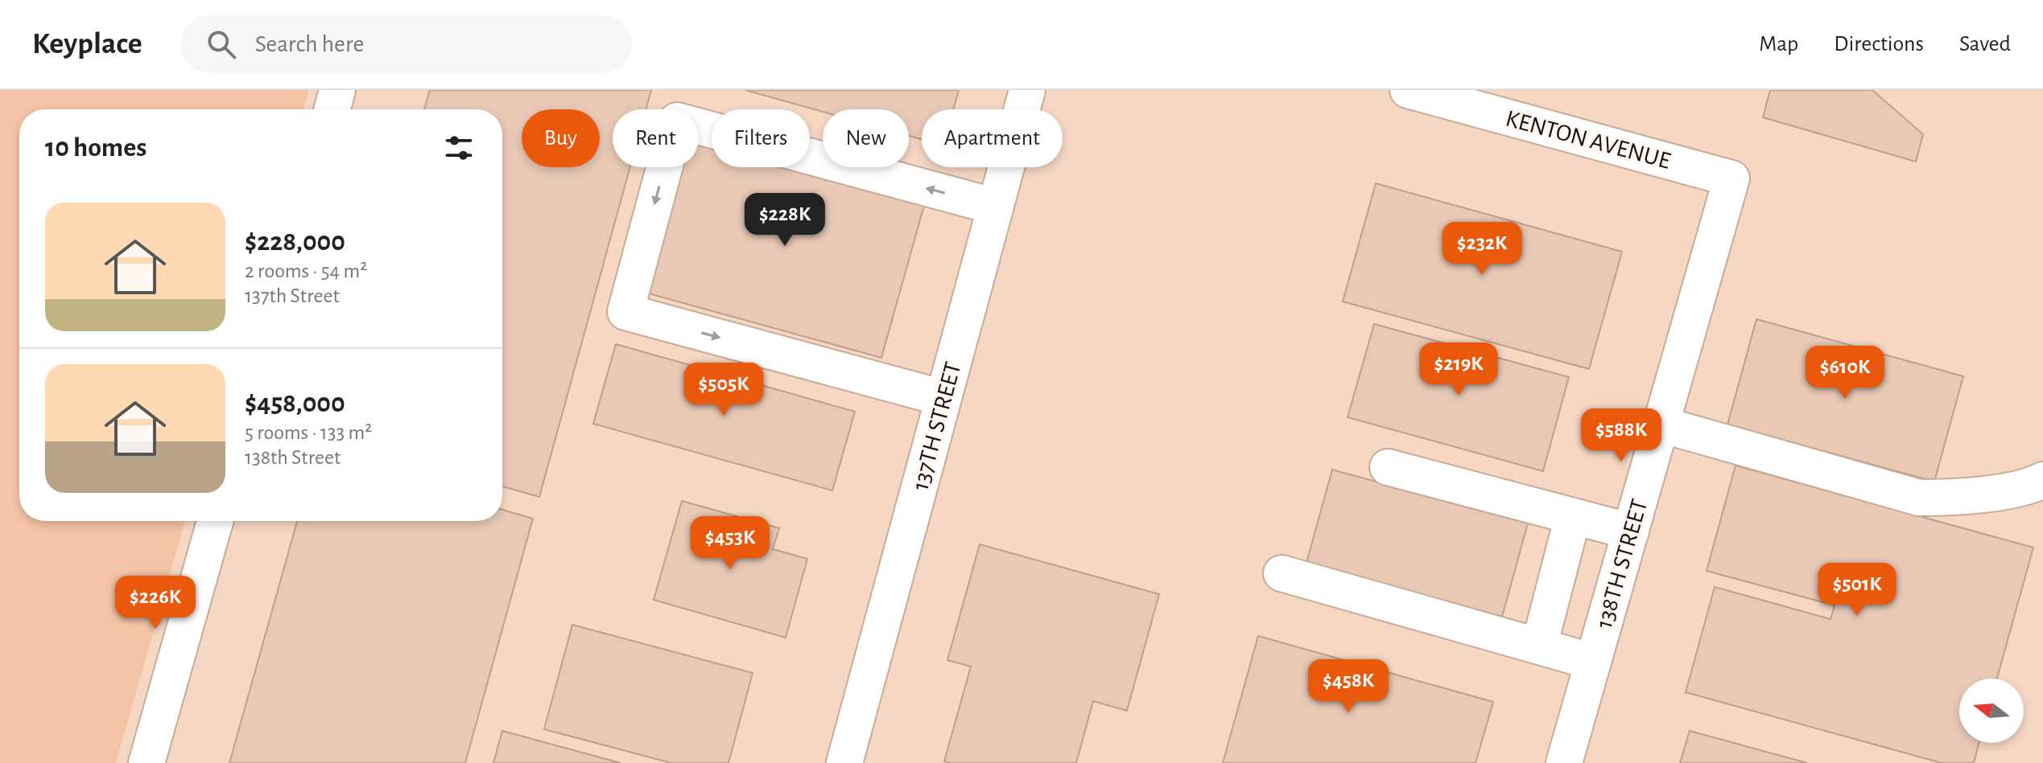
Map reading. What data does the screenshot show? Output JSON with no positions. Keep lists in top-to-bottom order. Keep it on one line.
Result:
{"streets":{"street":["KENTON AVENUE","137TH STREET","138TH STREET"]},"crossings":[["KENTON AVENUE","138TH STREET"]],"north":"left","page":{"header":"Keyplace","search":"Search here","nav":["Map","Directions","Saved"],"chip":["Buy","Rent","Filters","New","Apartment"],"heading":"10 homes","list":[{"name":"$228,000","note":"2 rooms · 54 m² · 137th Street"},{"name":"$458,000","note":"5 rooms · 133 m² · 138th Street"}],"price":["$228K","$232K","$219K","$610K","$505K","$588K","$453K","$501K","$226K","$458K"]}}
